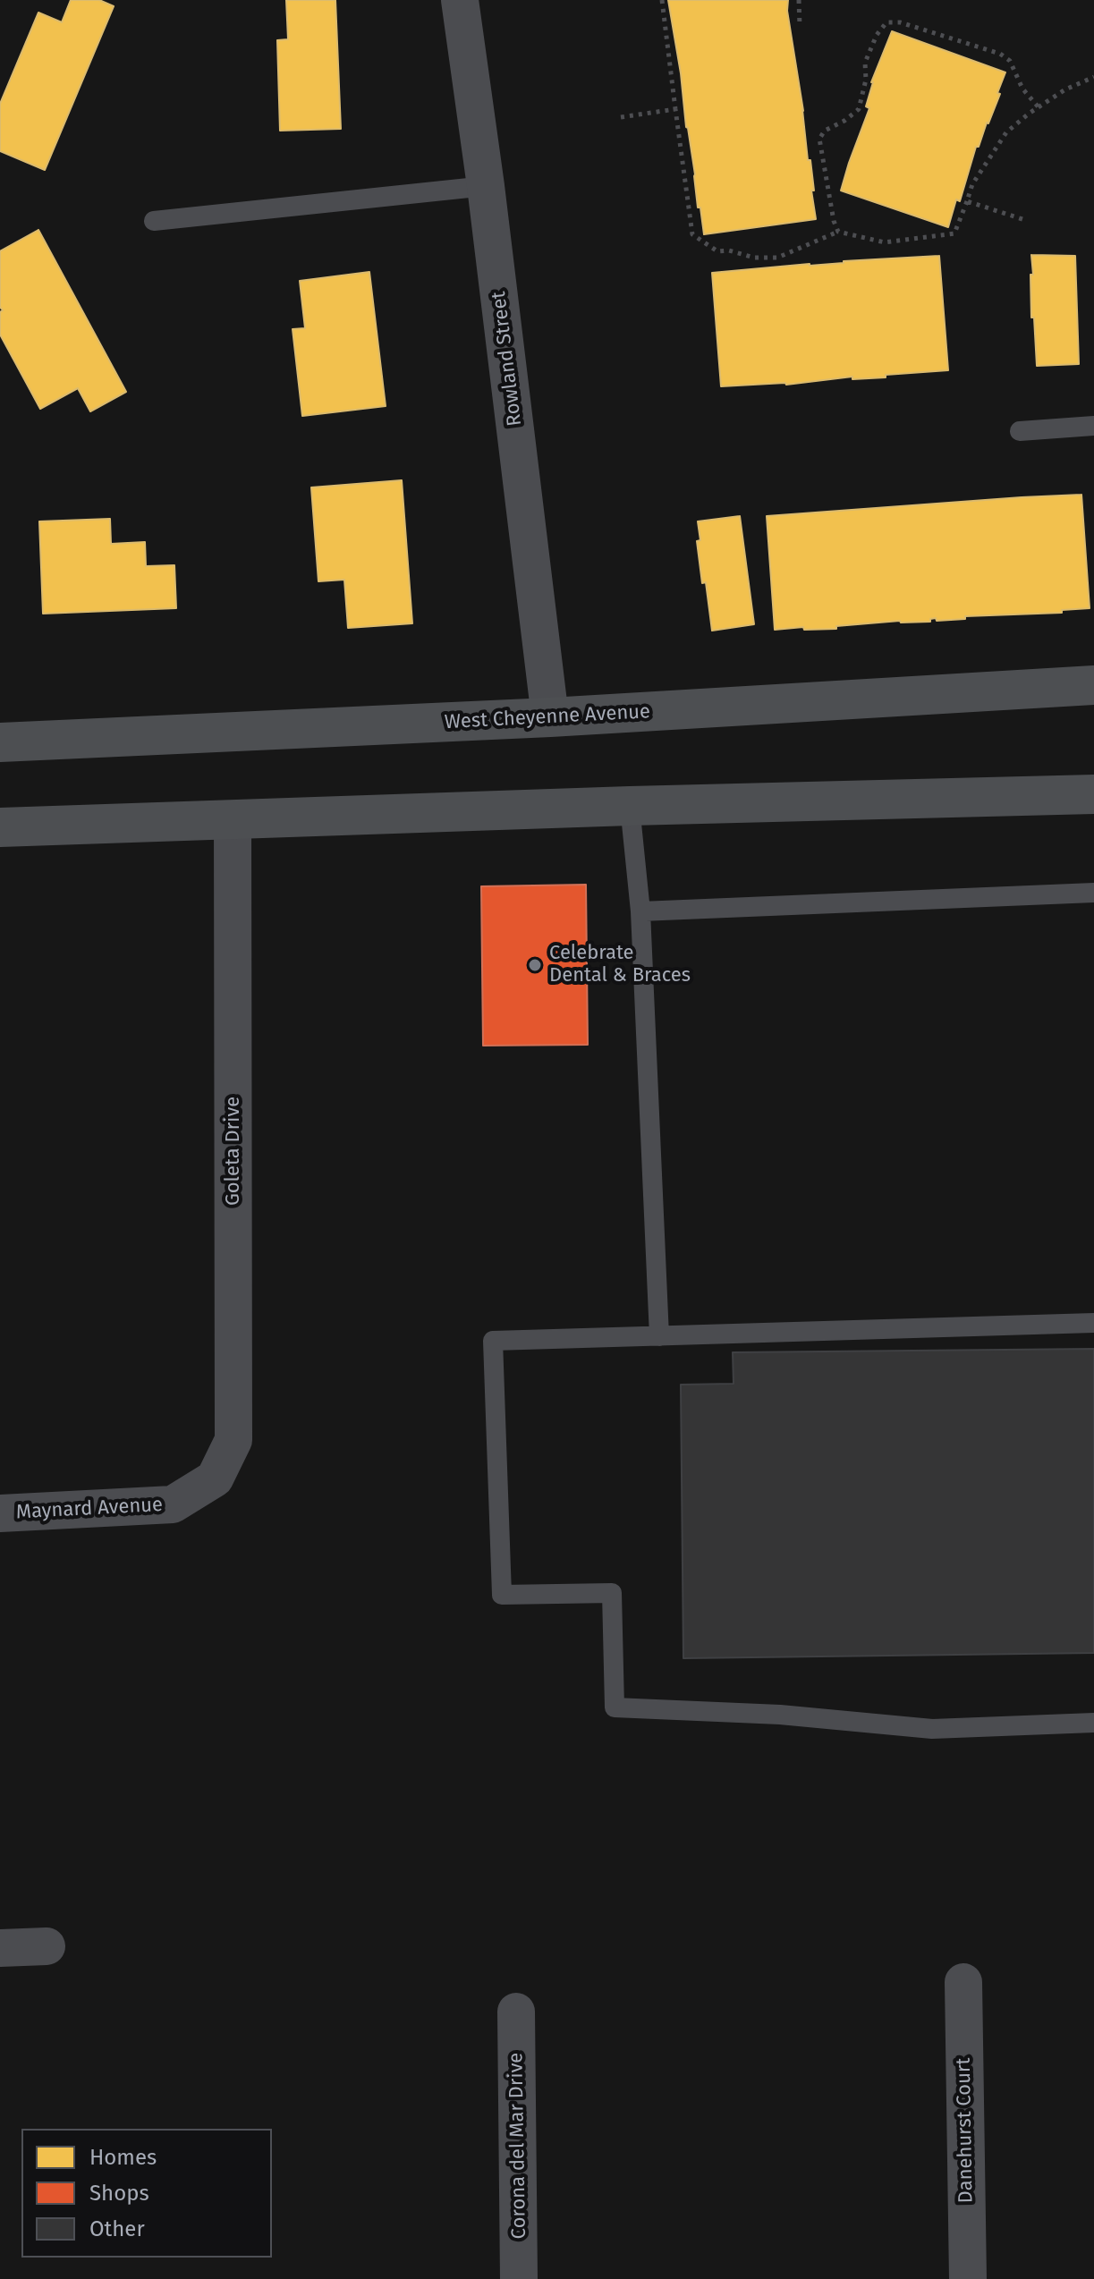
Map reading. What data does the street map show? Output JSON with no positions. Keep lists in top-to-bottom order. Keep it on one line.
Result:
{"streets":{"main road":["West Cheyenne Avenue"],"street":["Rowland Street","Goleta Drive","Maynard Avenue","Danehurst Court","Corona del Mar Drive"]},"crossings":[["Rowland Street","West Cheyenne Avenue"],["Goleta Drive","Maynard Avenue"]],"places":["Celebrate Dental & Braces"],"legend":["Homes","Shops","Other"]}
